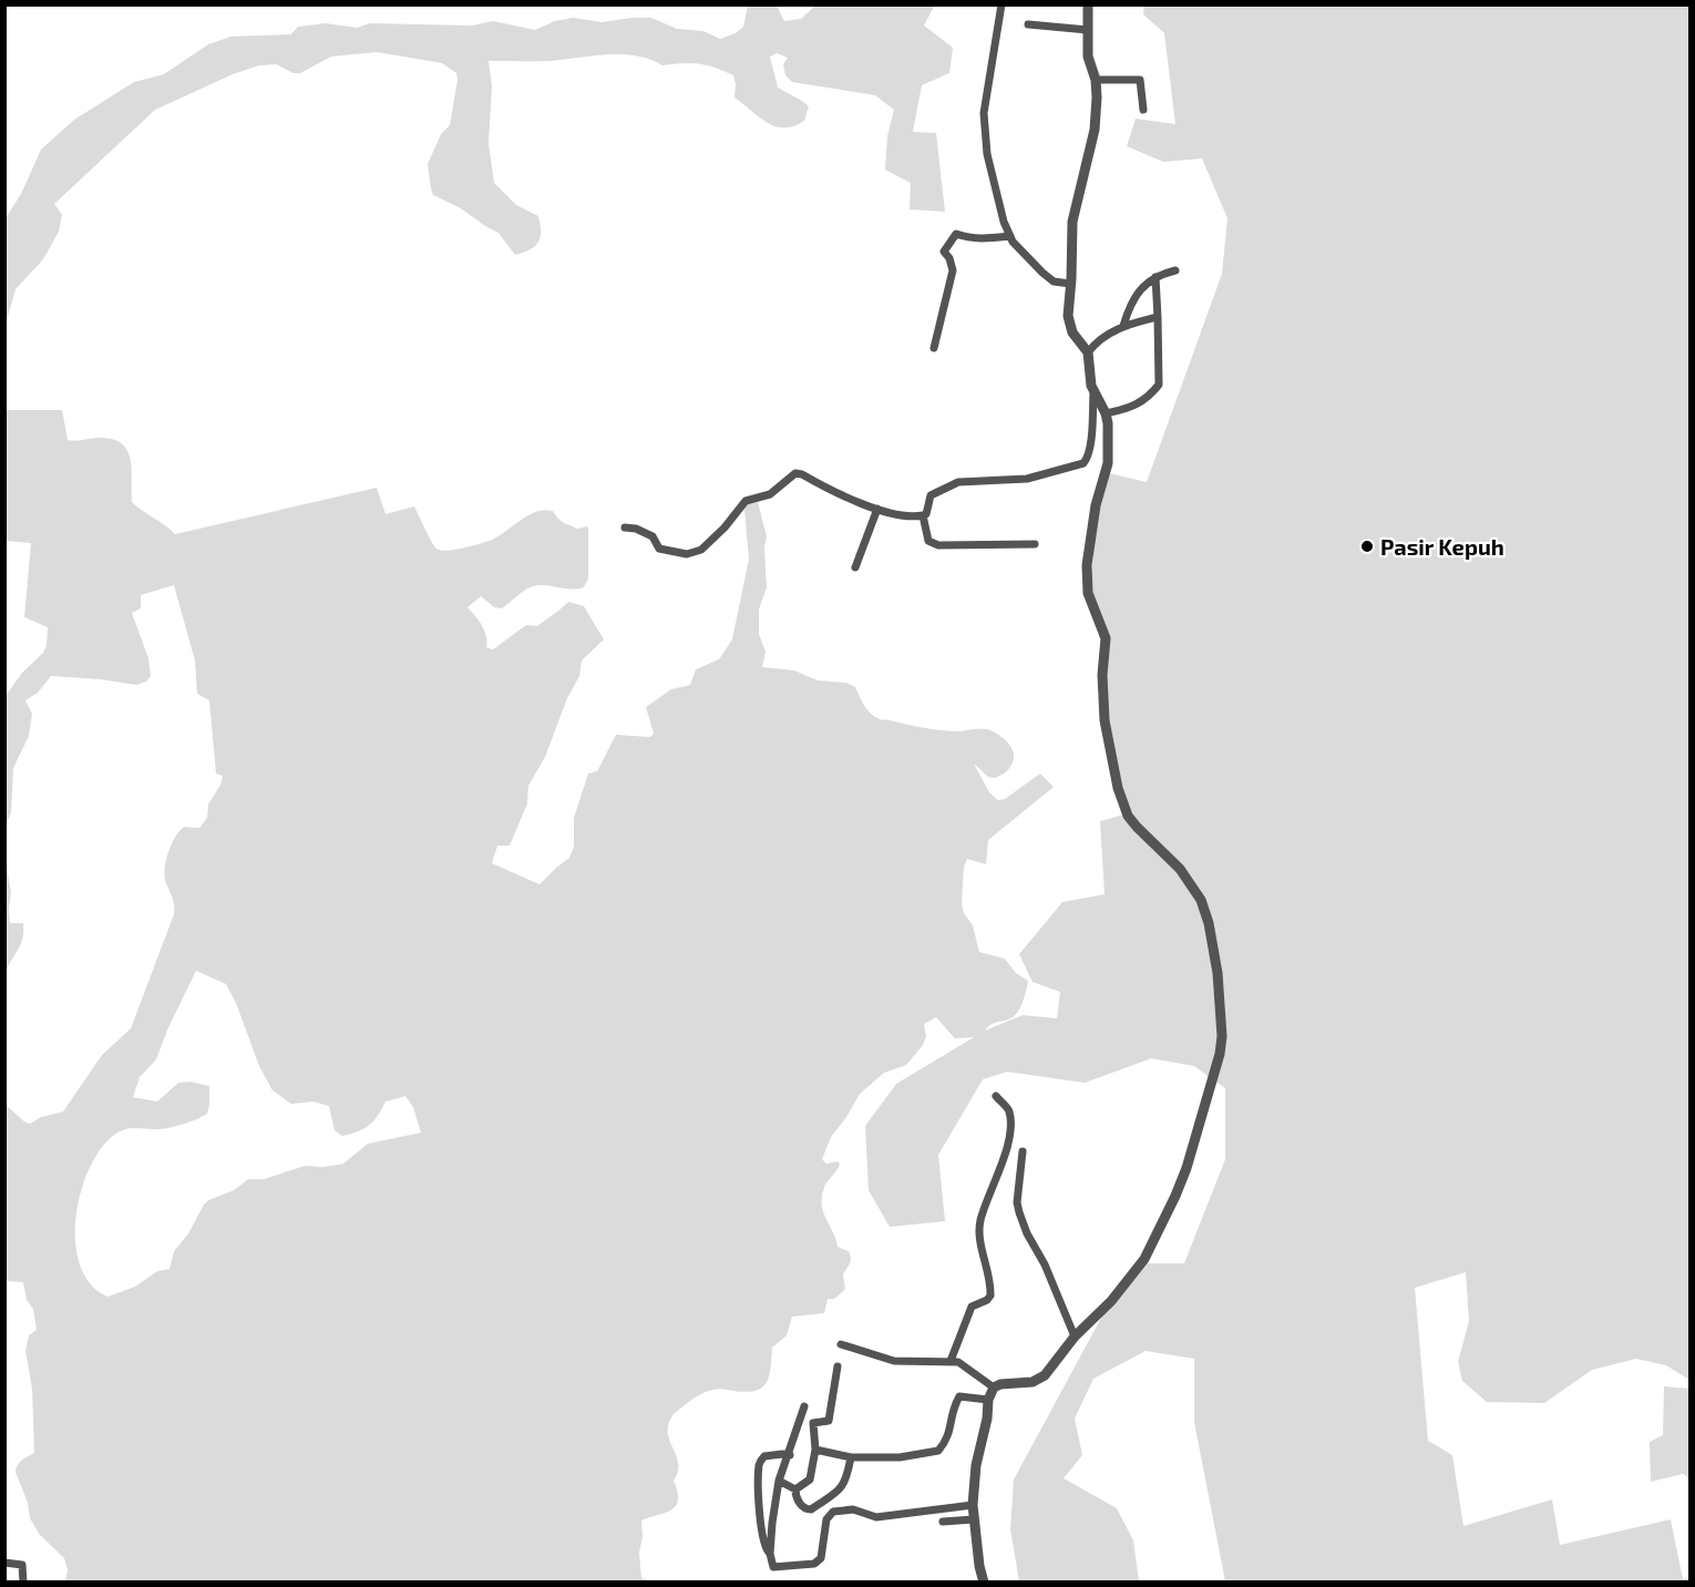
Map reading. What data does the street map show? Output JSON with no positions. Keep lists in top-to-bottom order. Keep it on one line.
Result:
{"places":["Pasir Kepuh"]}
